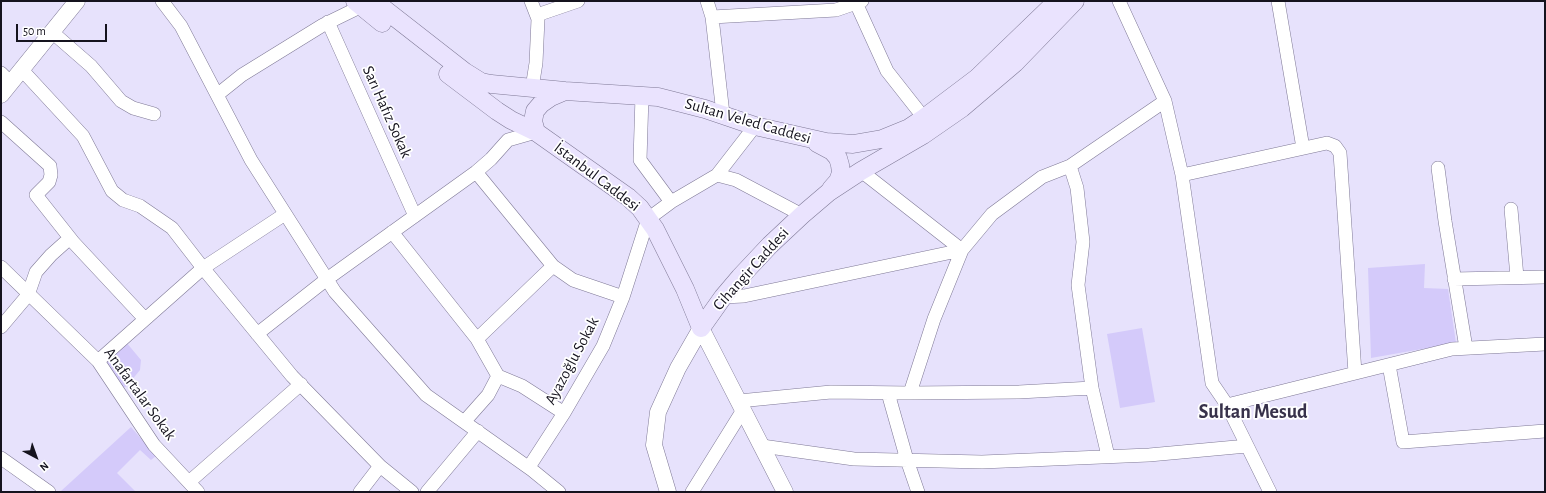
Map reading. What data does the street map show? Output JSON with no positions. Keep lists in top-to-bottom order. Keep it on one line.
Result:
{"streets":{"main road":["Sultan Veled Caddesi","İstanbul Caddesi","Cihangir Caddesi"],"street":["Sarı Hafız Sokak","Ayazoğlu Sokak","Anafartalar Sokak"]},"crossings":[["Sultan Veled Caddesi","İstanbul Caddesi"],["İstanbul Caddesi","Cihangir Caddesi"],["İstanbul Caddesi","Ayazoğlu Sokak"]],"districts":["Sultan Mesud"],"scale_bar":"50 m","north":"bottom right"}
